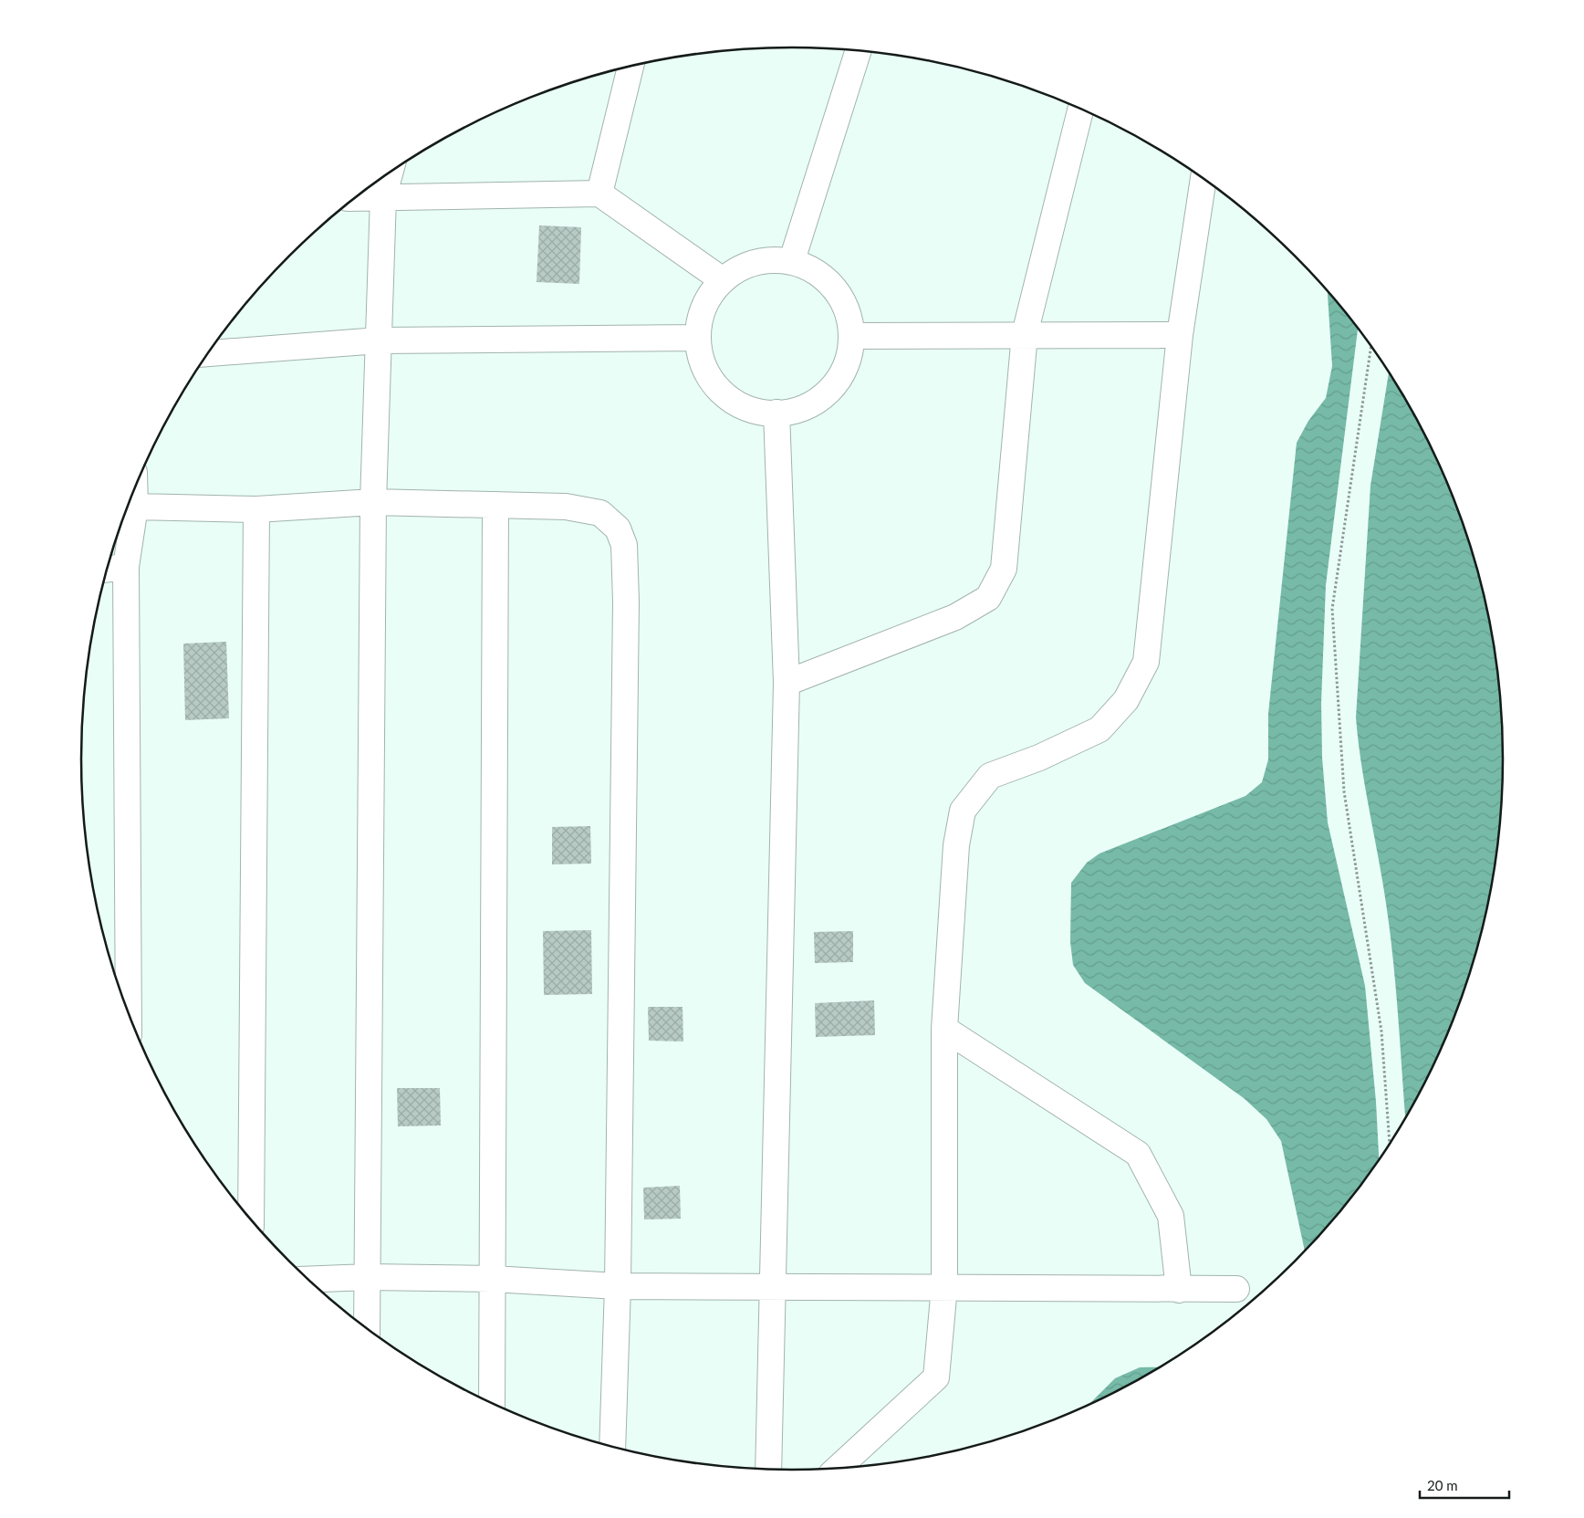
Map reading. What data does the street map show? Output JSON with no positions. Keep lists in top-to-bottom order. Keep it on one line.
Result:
{"scale_bar":"20 m"}
